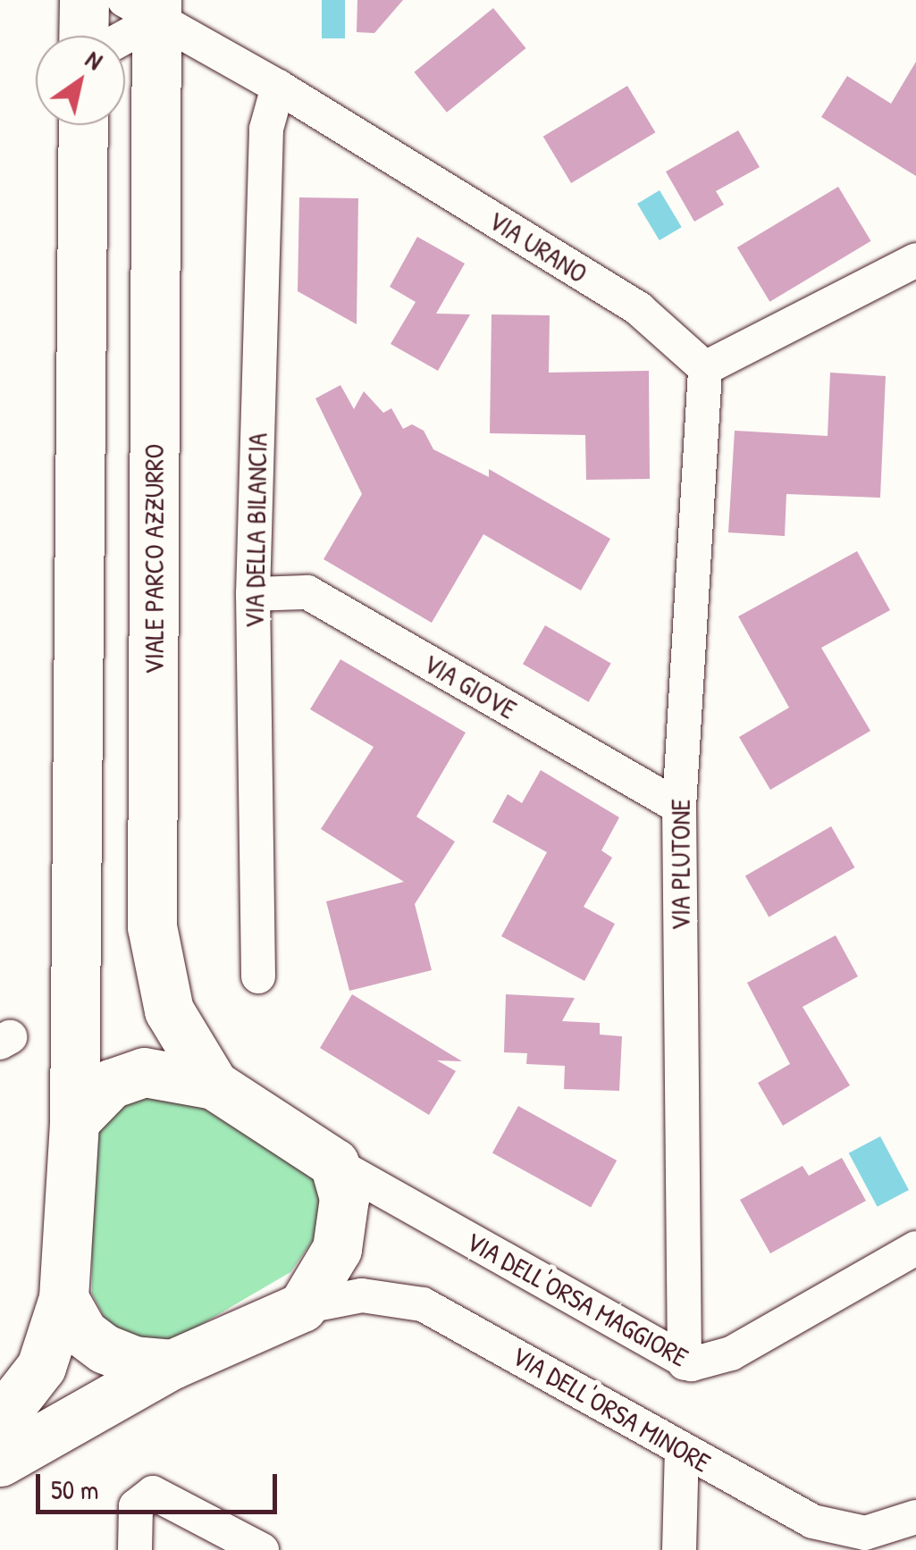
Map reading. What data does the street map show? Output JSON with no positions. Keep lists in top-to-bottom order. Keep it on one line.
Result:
{"streets":{"street":["VIA URANO","VIA DELLA BILANCIA","VIALE PARCO AZZURRO","VIA GIOVE","VIA PLUTONE","VIA DELL'ORSA MAGGIORE","VIA DELL'ORSA MINORE"]},"crossings":[["VIA URANO","VIA DELLA BILANCIA"],["VIA URANO","VIALE PARCO AZZURRO"],["VIA URANO","VIA PLUTONE"],["VIA DELLA BILANCIA","VIA GIOVE"],["VIALE PARCO AZZURRO","VIA DELL'ORSA MAGGIORE"],["VIALE PARCO AZZURRO","VIA DELL'ORSA MINORE"],["VIA GIOVE","VIA PLUTONE"],["VIA PLUTONE","VIA DELL'ORSA MAGGIORE"],["VIA DELL'ORSA MAGGIORE","VIA DELL'ORSA MINORE"]],"scale_bar":"50 m","north":"top right"}
